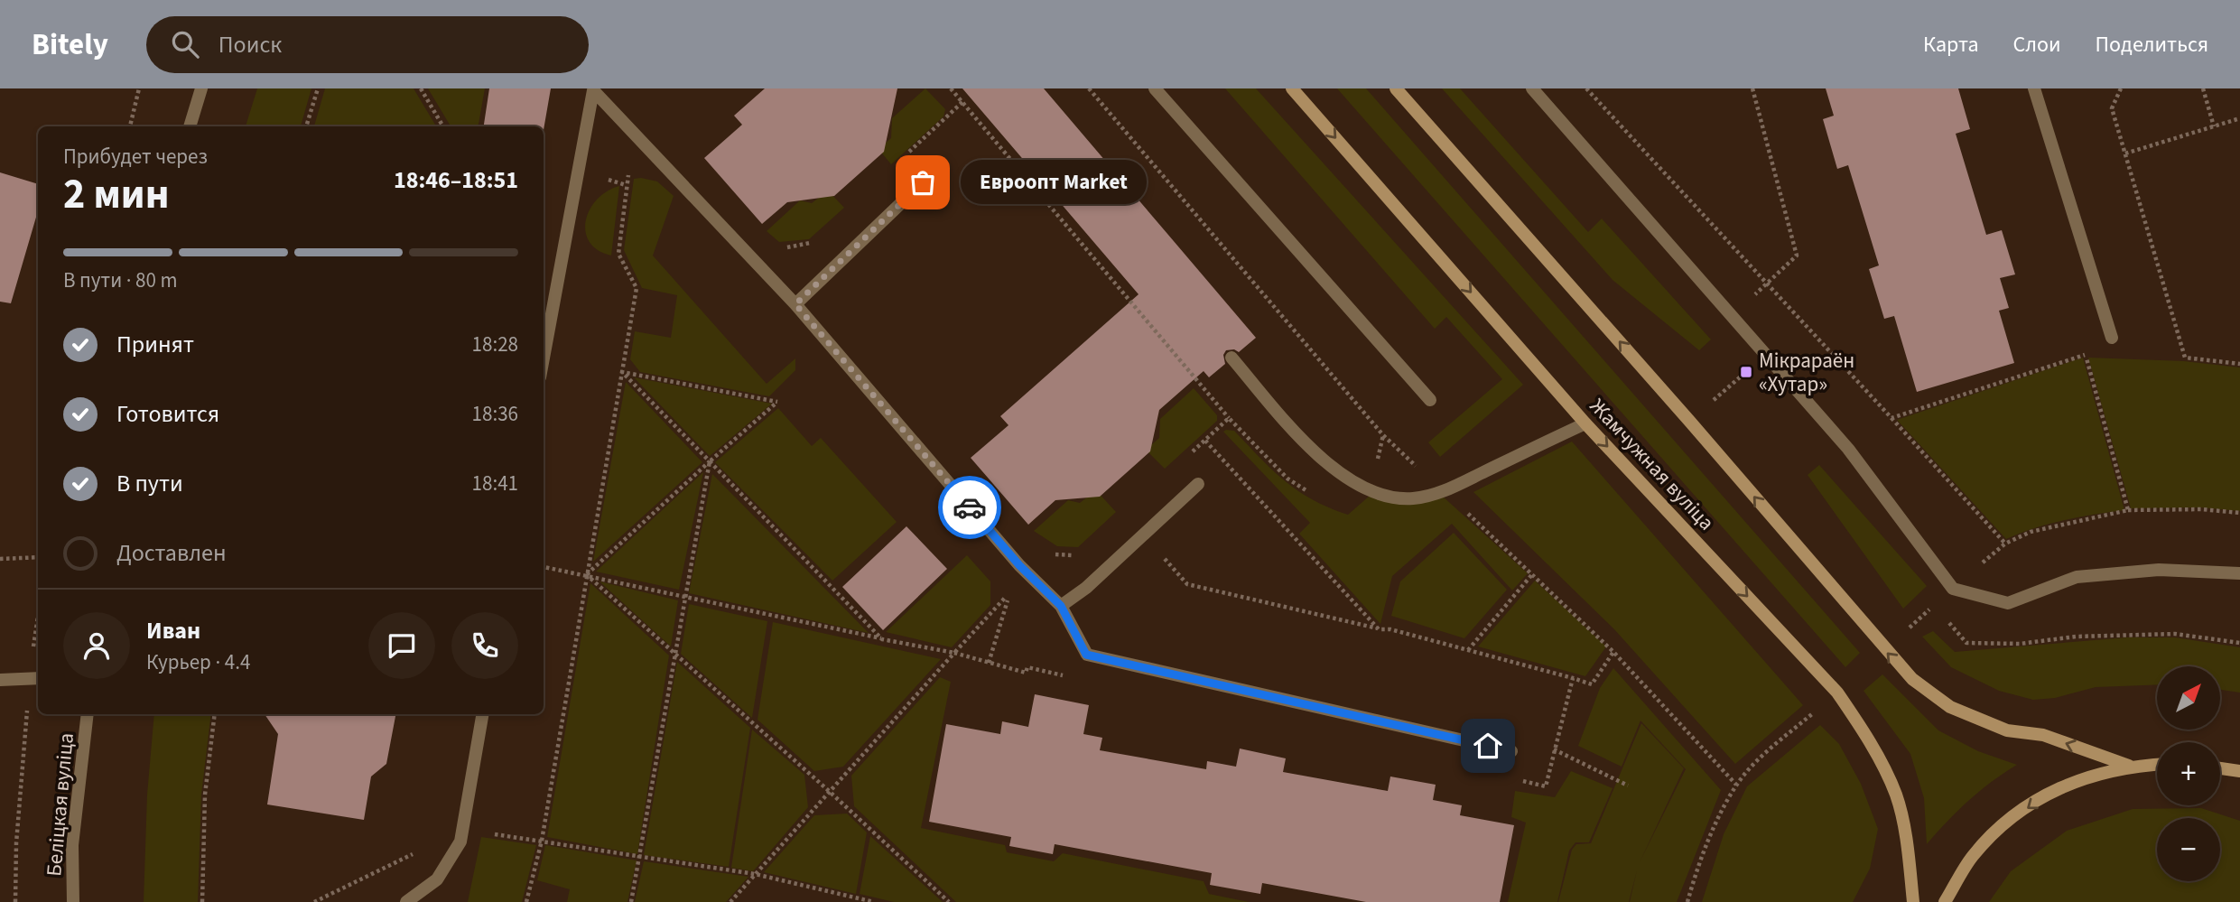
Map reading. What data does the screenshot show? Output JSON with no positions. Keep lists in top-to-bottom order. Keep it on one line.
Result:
{"streets":{"main road":["Жамчужная вуліца"],"street":["Беліцкая вуліца"]},"places":{"other":["Евроопт Market"],"transit":["Мікрараён «Хутар»"]},"north":"top right","page":{"header":"Bitely","search":"Поиск","nav":["Карта","Слои","Поделиться"],"heading":["2 мин","Прибудет через","18:46–18:51"],"panel":["Иван","Курьер · 4.4"],"bubble":"Евроопт Market","bar":"В пути · 80 m","list":[["Принят","18:28"],["Готовится","18:36"],["В пути","18:41"],"Доставлен"],"map_buttons":["+","−"]}}
